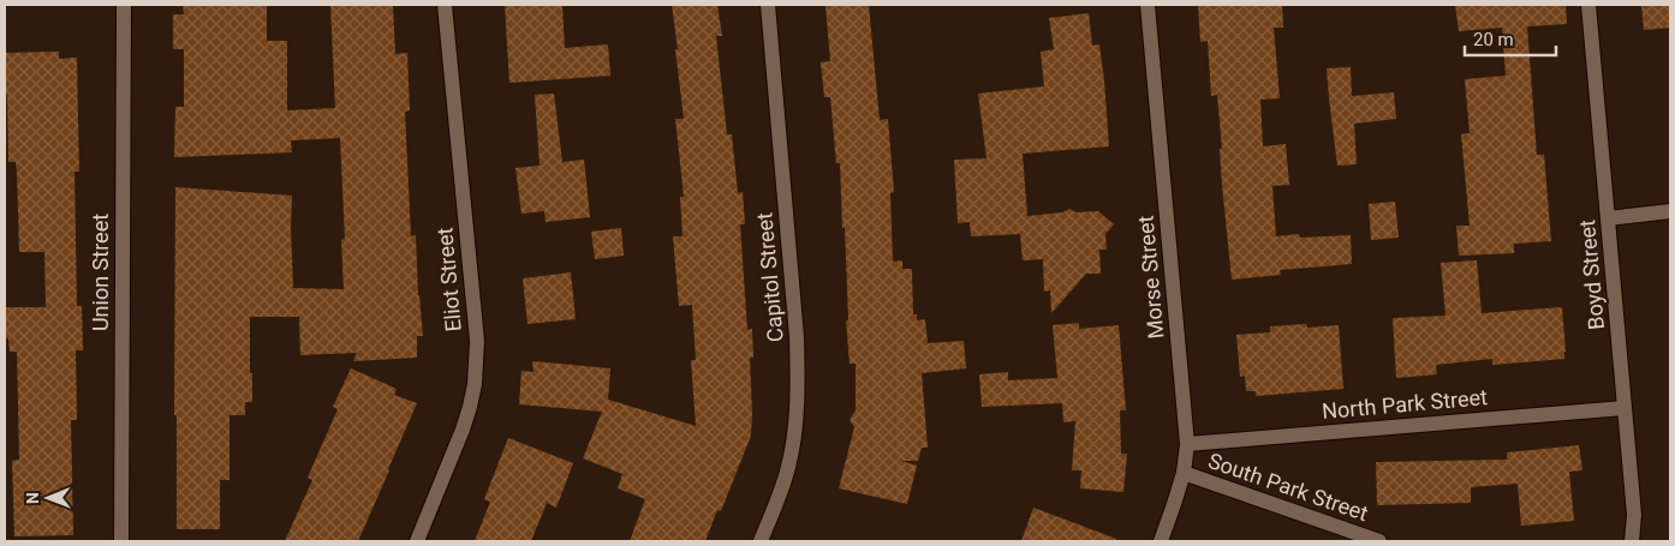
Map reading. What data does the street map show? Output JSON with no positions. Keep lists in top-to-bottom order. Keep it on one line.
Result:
{"streets":{"street":["Union Street","Boyd Street","Capitol Street","Morse Street","Eliot Street","North Park Street","South Park Street"]},"crossings":[["Boyd Street","North Park Street"],["Morse Street","North Park Street"],["Morse Street","South Park Street"]],"scale_bar":"20 m","north":"left"}
